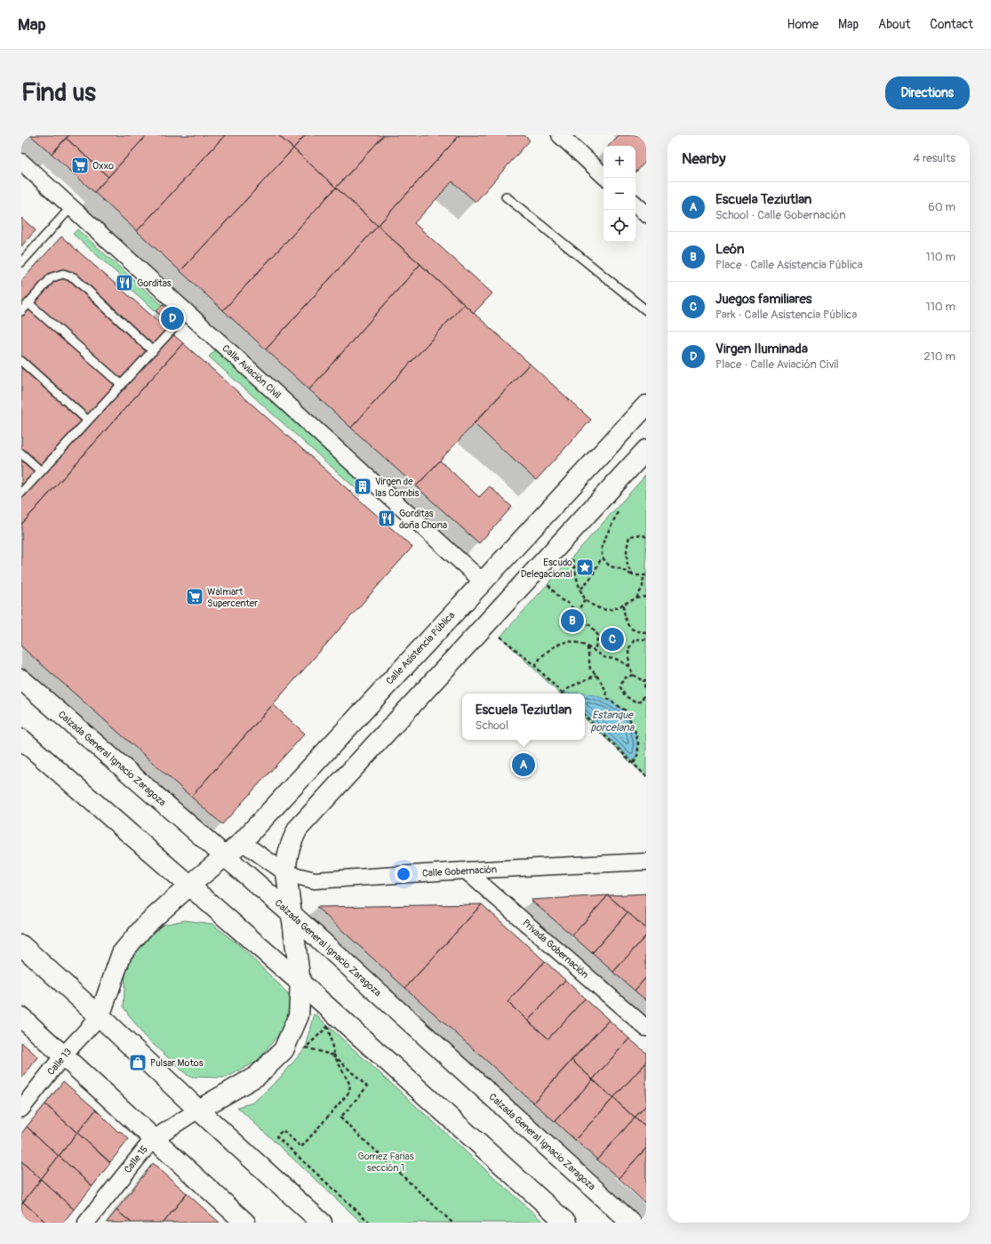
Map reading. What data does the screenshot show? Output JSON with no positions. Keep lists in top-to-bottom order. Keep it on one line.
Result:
{"streets":{"main road":["Calle Asistencia Pública","Calzada General Ignacio Zaragoza"],"street":["Calle Aviación Civil","Calle Gobernación","Privada Gobernación","Calle 13","Calle 15"]},"crossings":[["Calle Aviación Civil","Calle Asistencia Pública"],["Calle Asistencia Pública","Calzada General Ignacio Zaragoza"],["Calle Asistencia Pública","Calle Gobernación"],["Calle Asistencia Pública","Calle 13"],["Calle Gobernación","Privada Gobernación"]],"water":["Estanque porcelana"],"parks":["Gomez Farias sección 1"],"places":{"supermarket":["Oxxo","Walmart Supercenter"],"restaurant":["Gorditas","Gorditas doña Chona"],"building":["Virgen de las Combis"],"place":["Escudo Delegacional"],"shop":["Pulsar Motos"]},"page":{"header":"Map","nav":["Home","Map","About","Contact"],"buttons":"Directions","title":"Find us","heading":["Nearby","4 results"],"map_buttons":["+","−"],"list":[{"mark":"A","name":"Escuela Teziutlan","note":"School · Calle Gobernación","value":"60 m"},{"mark":"B","name":"León","note":"Place · Calle Asistencia Pública","value":"110 m"},{"mark":"C","name":"Juegos familiares","note":"Park · Calle Asistencia Pública","value":"110 m"},{"mark":"D","name":"Virgen Iluminada","note":"Place · Calle Aviación Civil","value":"210 m"}],"pins":["D","B","C","A"],"popup":["Escuela Teziutlan","School"]}}
